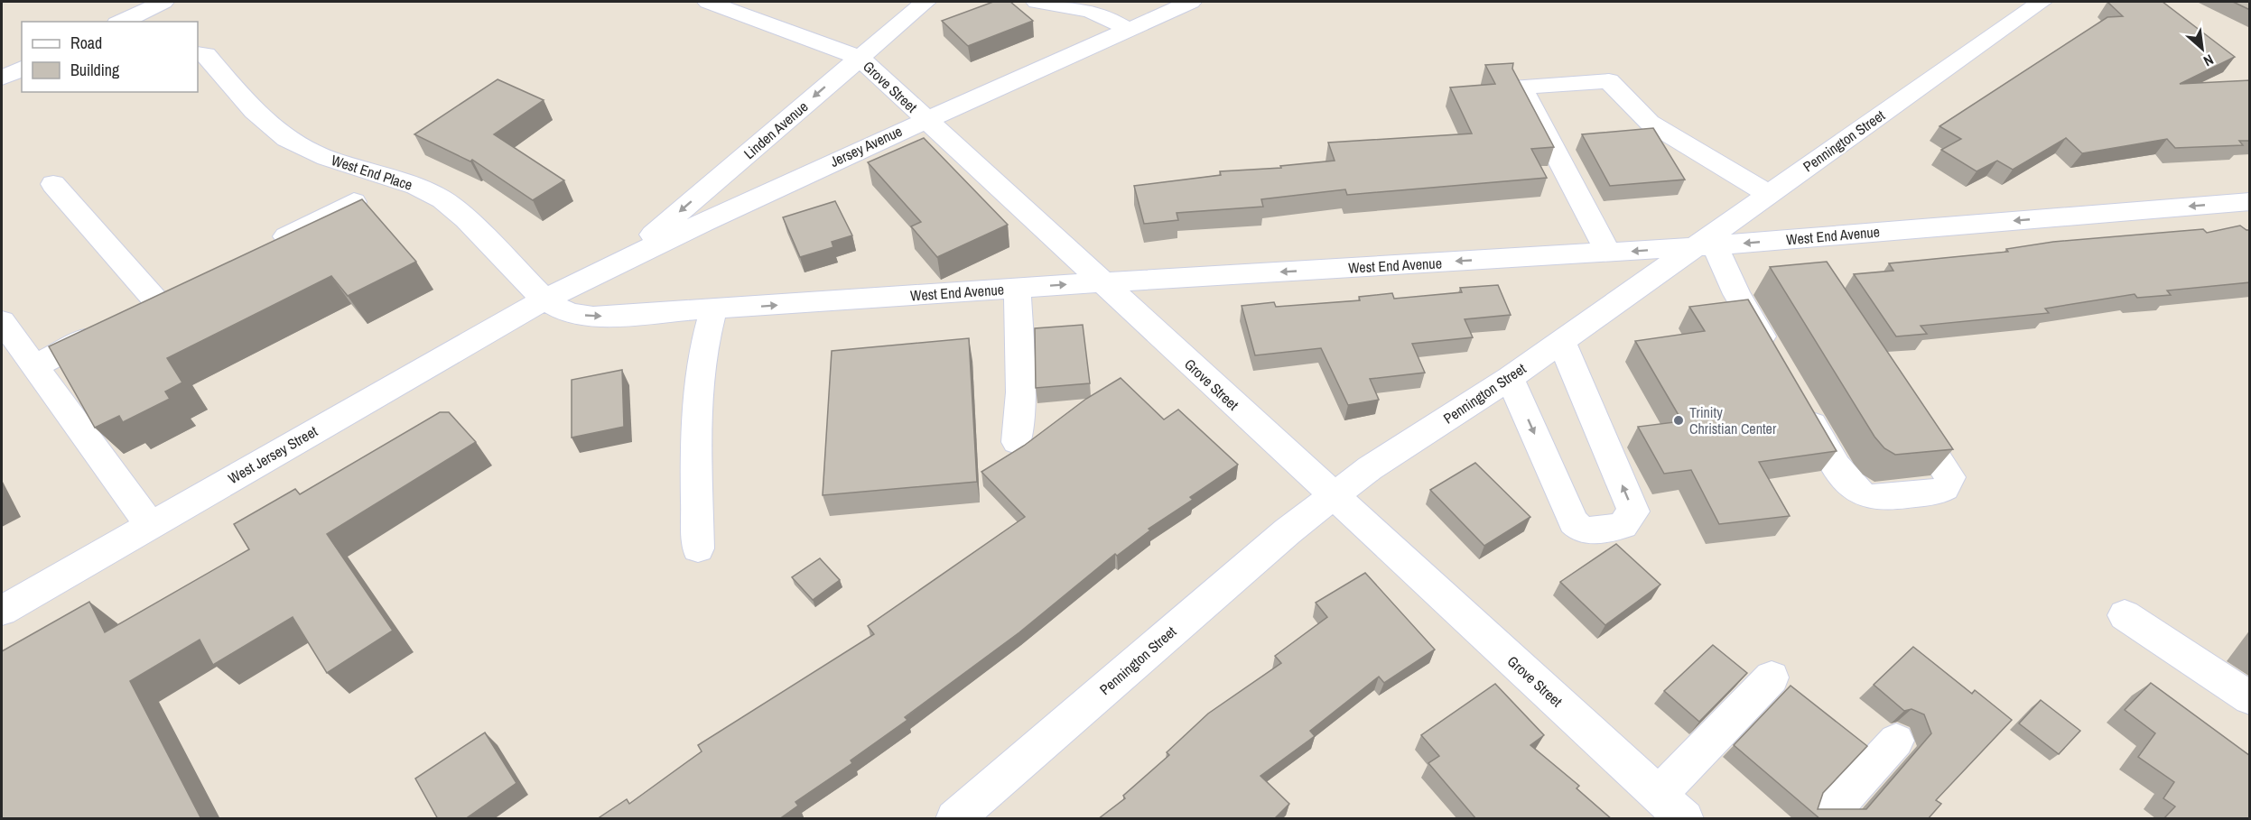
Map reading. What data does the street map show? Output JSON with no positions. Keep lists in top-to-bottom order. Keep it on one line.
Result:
{"streets":{"street":["Grove Street","Linden Avenue","Pennington Street","Jersey Avenue","West End Place","West End Avenue","West Jersey Street"]},"crossings":[["Grove Street","Linden Avenue"],["Grove Street","Pennington Street"],["Grove Street","Jersey Avenue"],["Grove Street","West End Avenue"],["Linden Avenue","Jersey Avenue"],["Pennington Street","West End Avenue"],["Jersey Avenue","West End Place"],["Jersey Avenue","West End Avenue"],["Jersey Avenue","West Jersey Street"],["West End Place","West End Avenue"],["West End Place","West Jersey Street"],["West End Avenue","West Jersey Street"]],"one_way":["Linden Avenue"],"places":["Trinity Christian Center"],"legend":["Road","Building"],"north":"bottom right"}
